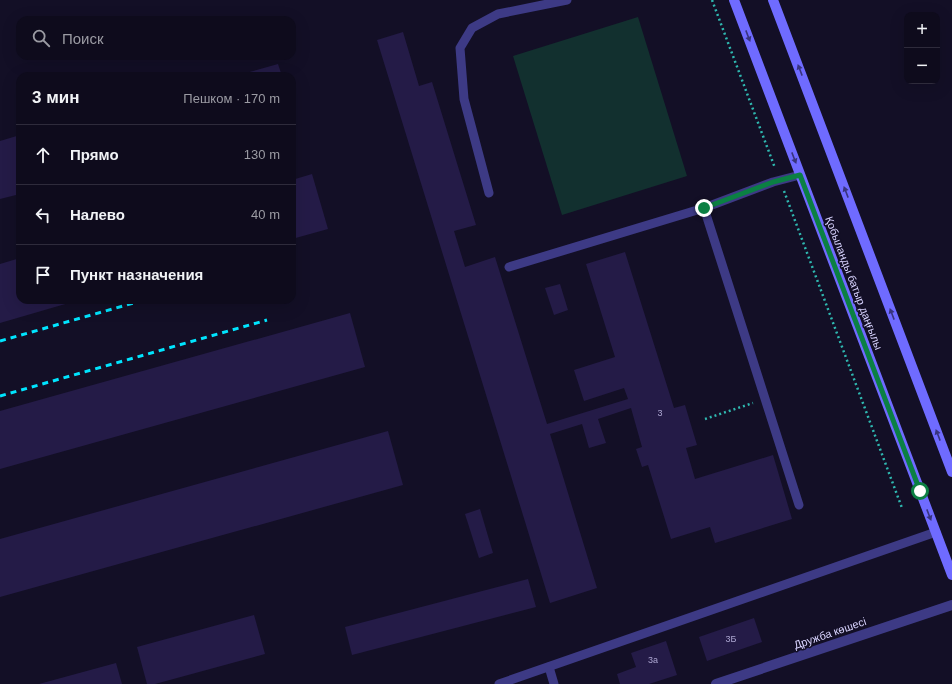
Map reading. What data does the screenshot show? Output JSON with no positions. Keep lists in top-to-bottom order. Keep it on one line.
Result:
{"streets":{"main road":["Қобыланды батыр даңғылы"],"street":["Дружба көшесі"]},"house_numbers":["3","3Б","3а"],"page":{"map_buttons":["+","−"],"search":"Поиск","heading":["3 мин","Пешком · 170 m"],"list":[["Прямо","130 m"],["Налево","40 m"],"Пункт назначения"]}}
